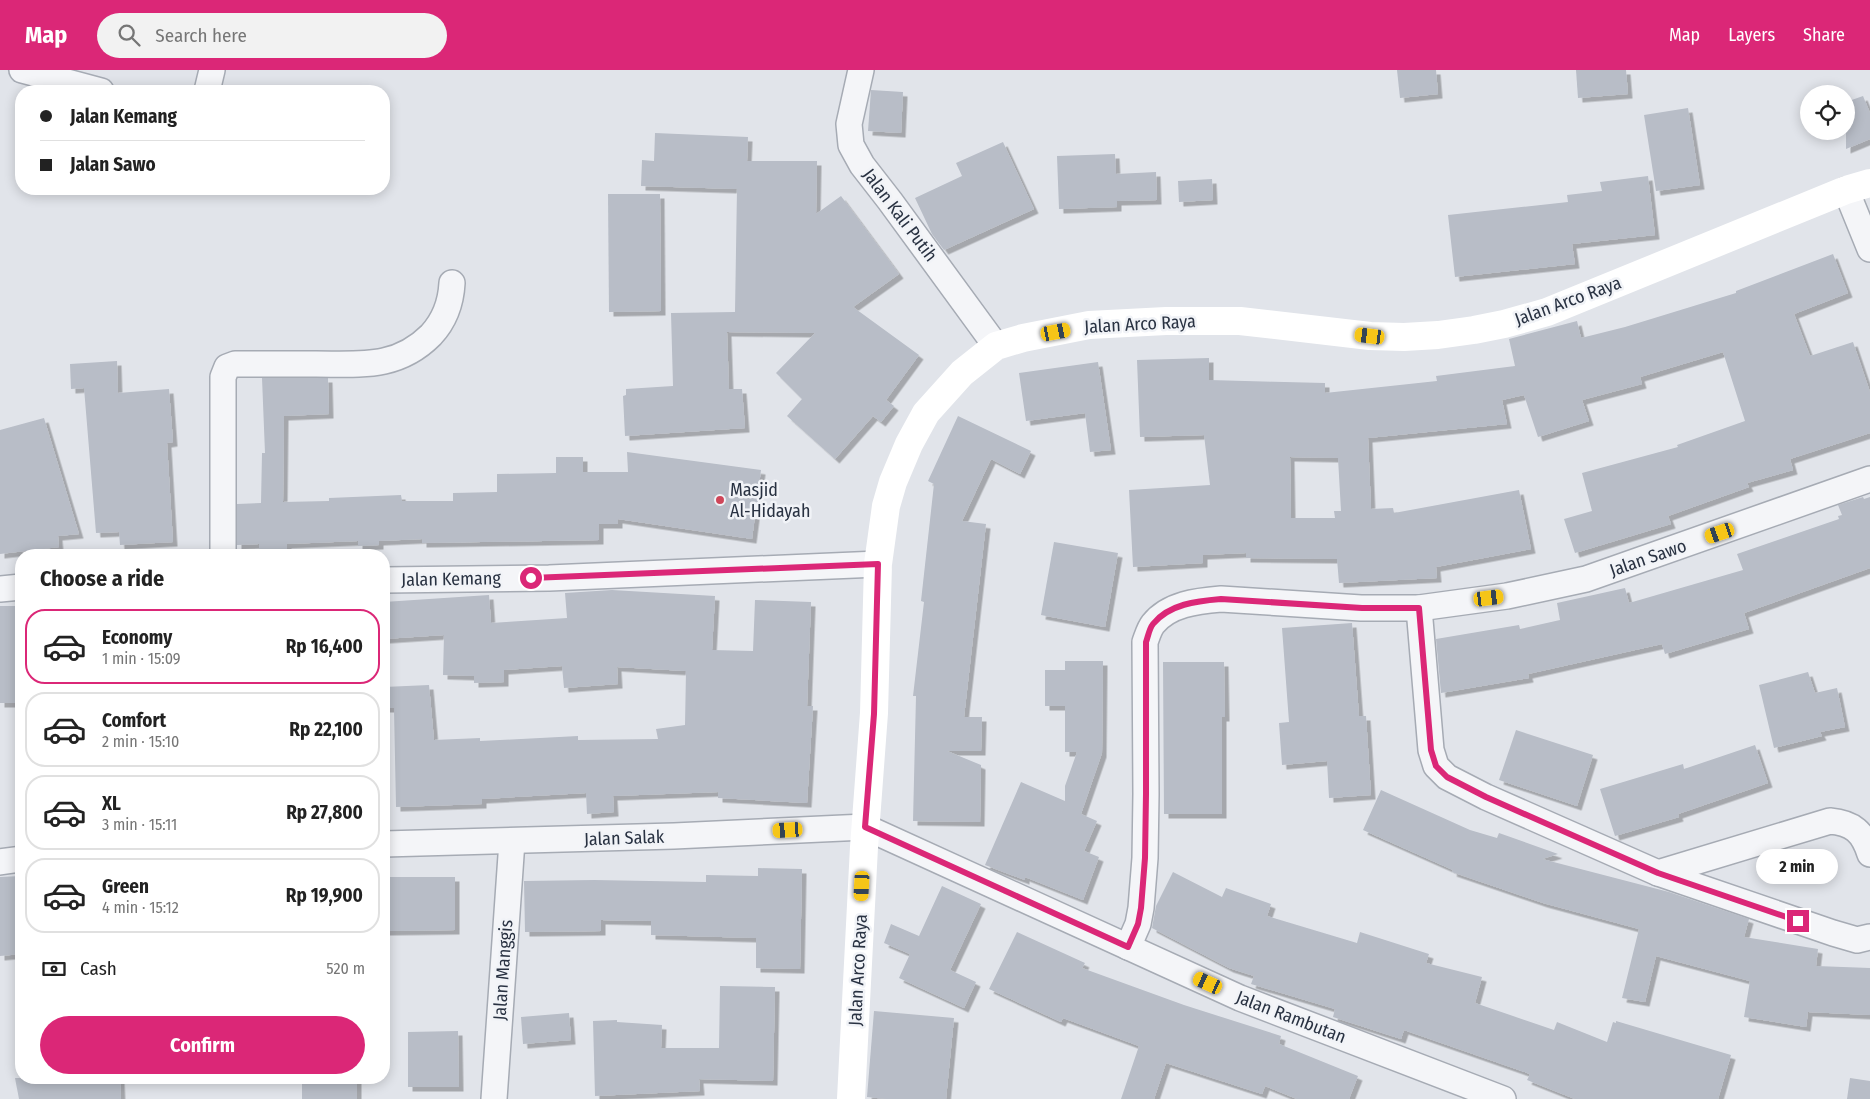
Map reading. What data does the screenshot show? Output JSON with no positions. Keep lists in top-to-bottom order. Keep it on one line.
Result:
{"streets":{"main road":["Jalan Arco Raya"],"street":["Jalan Kali Putih","Jalan Sawo","Jalan Kemang","Jalan Salak","Jalan Manggis","Jalan Rambutan"]},"crossings":[["Jalan Kali Putih","Jalan Arco Raya"],["Jalan Arco Raya","Jalan Kemang"],["Jalan Arco Raya","Jalan Salak"],["Jalan Arco Raya","Jalan Rambutan"],["Jalan Sawo","Jalan Rambutan"],["Jalan Salak","Jalan Manggis"],["Jalan Salak","Jalan Rambutan"]],"places":["Masjid Al-Hidayah"],"page":{"header":"Map","search":"Search here","nav":["Map","Layers","Share"],"banner":["Jalan Kemang","Jalan Sawo"],"heading":"Choose a ride","list":[{"name":"Economy","note":"1 min · 15:09","value":"Rp 16,400"},{"name":"Comfort","note":"2 min · 15:10","value":"Rp 22,100"},{"name":"XL","note":"3 min · 15:11","value":"Rp 27,800"},{"name":"Green","note":"4 min · 15:12","value":"Rp 19,900"}],"bubble":"2 min","pay":["Cash","520 m"],"buttons":"Confirm"}}
